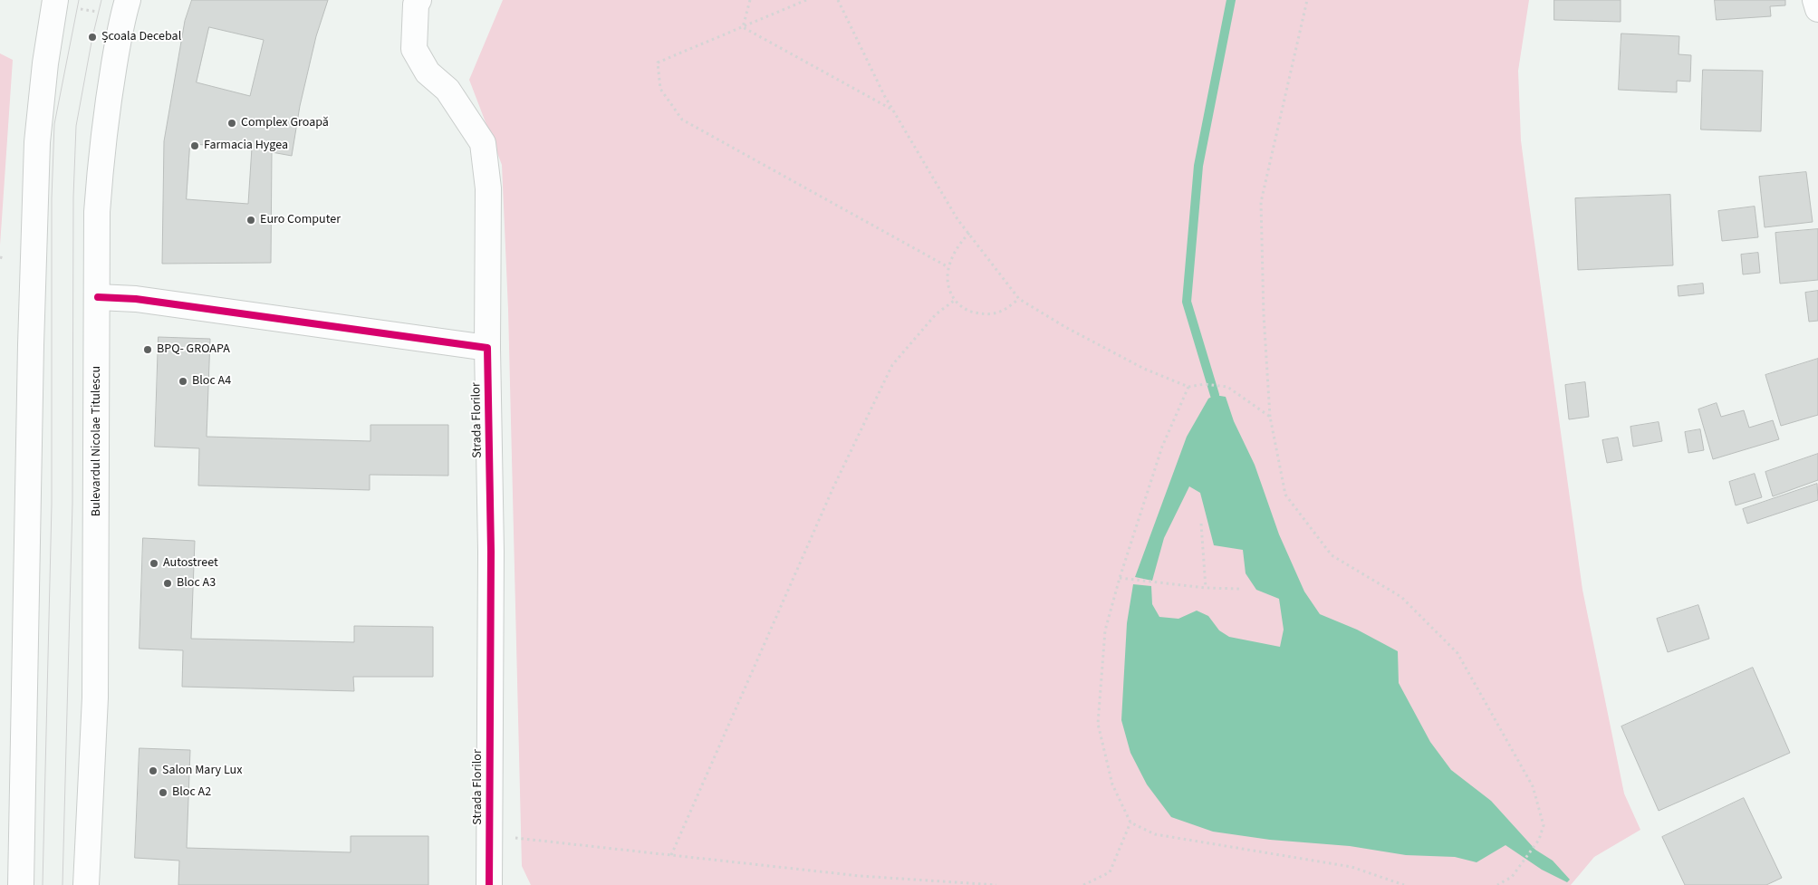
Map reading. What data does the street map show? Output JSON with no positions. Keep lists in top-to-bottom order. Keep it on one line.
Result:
{"streets":{"main road":["Strada Florilor","Bulevardul Nicolae Titulescu"]},"places":["Școala Decebal","Complex Groapă","Farmacia Hygea","Euro Computer","BPQ- GROAPA","Bloc A4","Autostreet","Bloc A3","Salon Mary Lux","Bloc A2"]}
